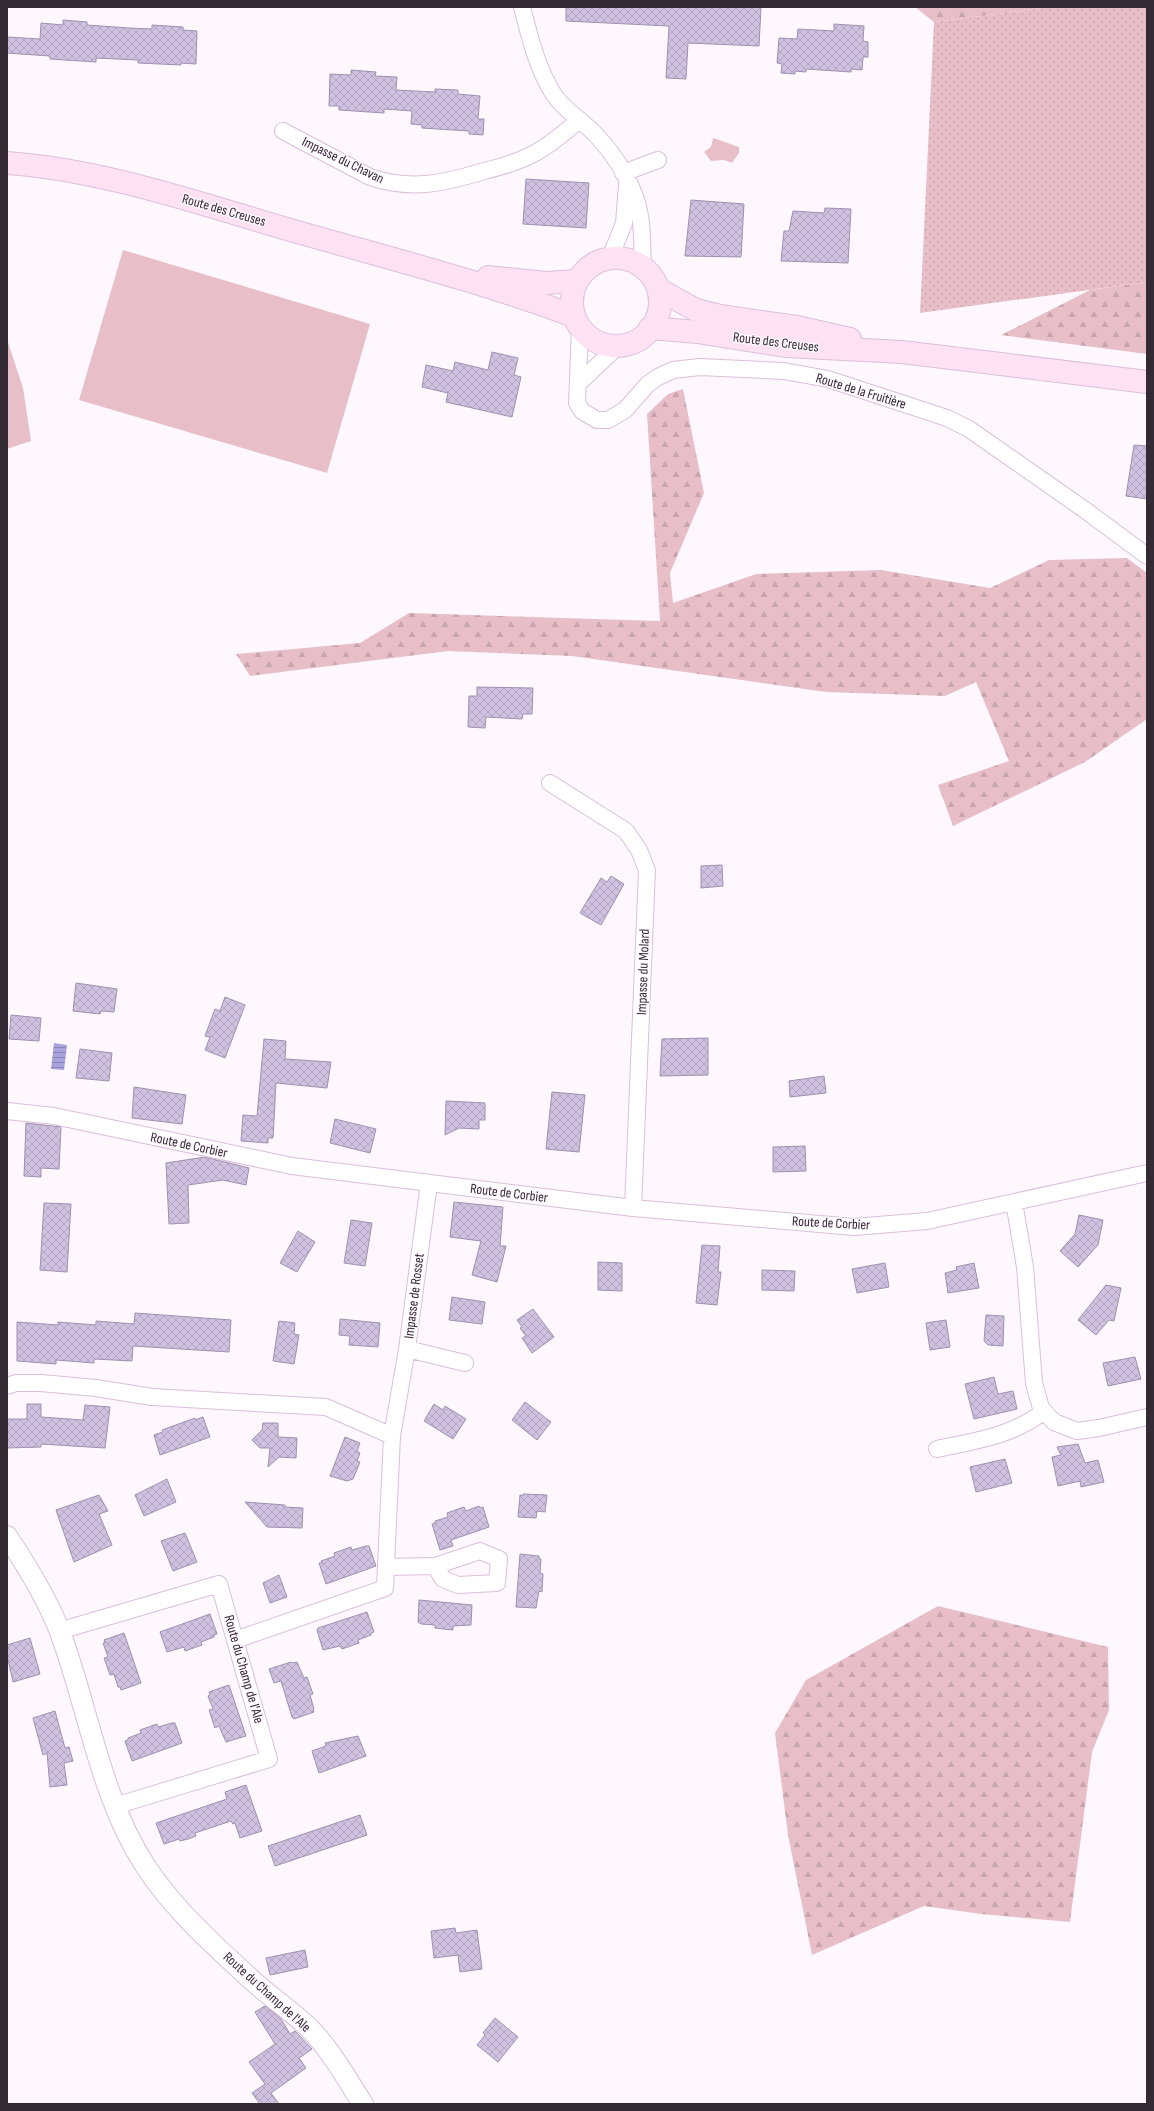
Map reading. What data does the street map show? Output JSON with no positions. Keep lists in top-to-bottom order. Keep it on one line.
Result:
{"streets":{"main road":["Route des Creuses"],"street":["Impasse du Chavan","Route de la Fruitière","Impasse du Molard","Route de Corbier","Impasse de Rosset","Route du Champ de l'Ale"]},"crossings":[["Route des Creuses","Route de la Fruitière"],["Impasse du Molard","Route de Corbier"],["Route de Corbier","Impasse de Rosset"]]}
